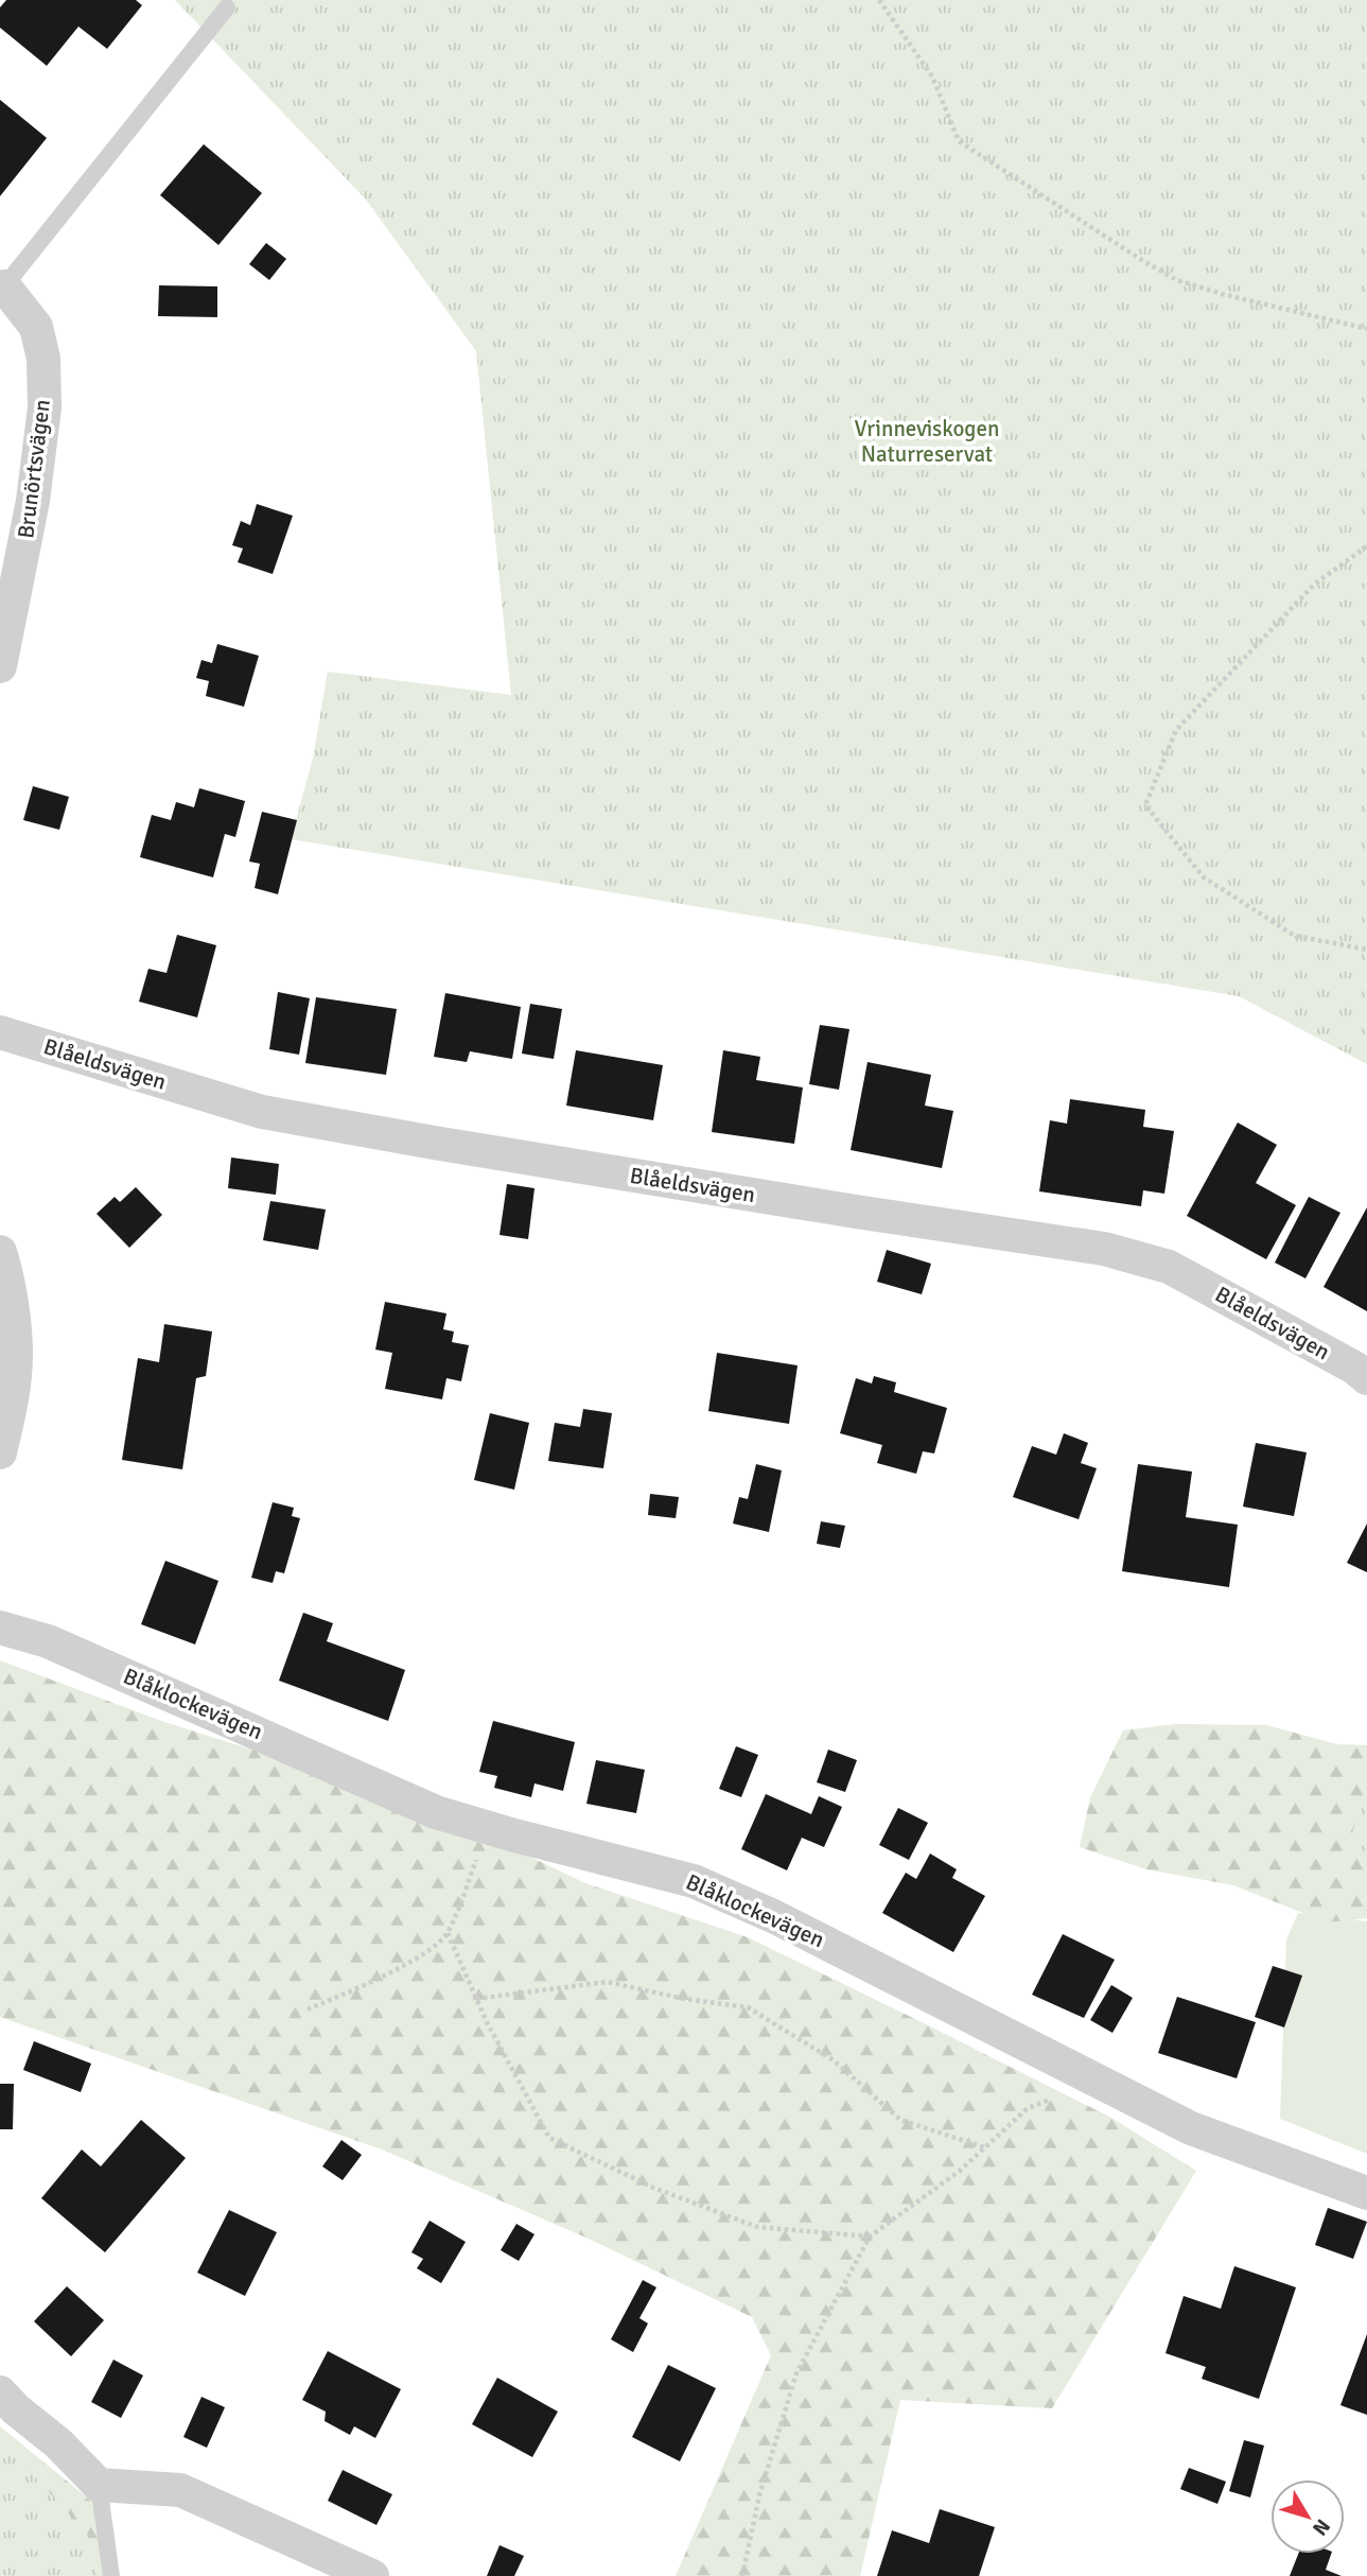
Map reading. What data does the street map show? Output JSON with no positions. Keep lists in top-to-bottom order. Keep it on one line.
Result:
{"streets":{"street":["Brunörtsvägen","Blåeldsvägen","Blåklockevägen"]},"parks":["Vrinneviskogen Naturreservat"],"north":"bottom right"}
